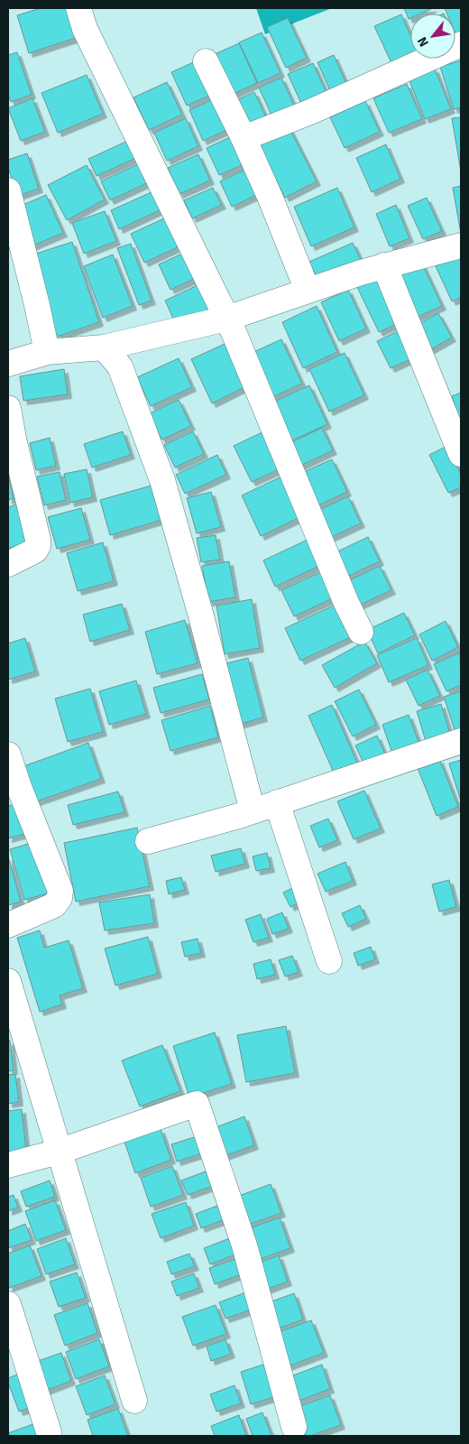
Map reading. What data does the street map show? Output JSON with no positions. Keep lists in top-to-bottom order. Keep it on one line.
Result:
{"north":"bottom left"}
